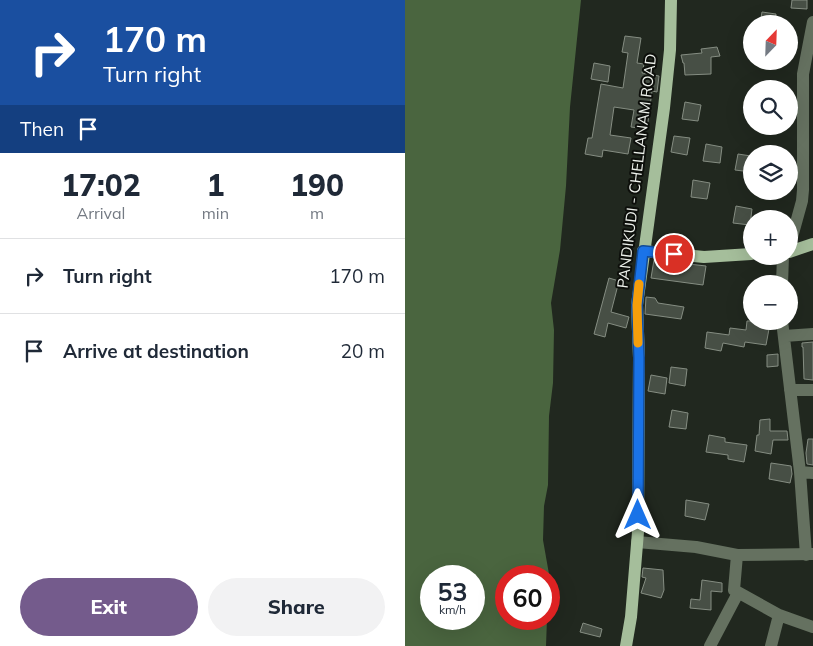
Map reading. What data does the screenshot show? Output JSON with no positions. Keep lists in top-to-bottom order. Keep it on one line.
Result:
{"streets":{"main road":["PANDIKUDI - CHELLANAM ROAD"]},"north":"top right","page":{"turn":["170 m","Turn right"],"map_buttons":["+","−"],"then":"Then","eta":["17:02","Arrival","1","min","190","m"],"list":[{"name":"Turn right","value":"170 m"},{"name":"Arrive at destination","value":"20 m"}],"speed":"53 km/h","limit":"60","buttons":["Exit","Share"]}}
